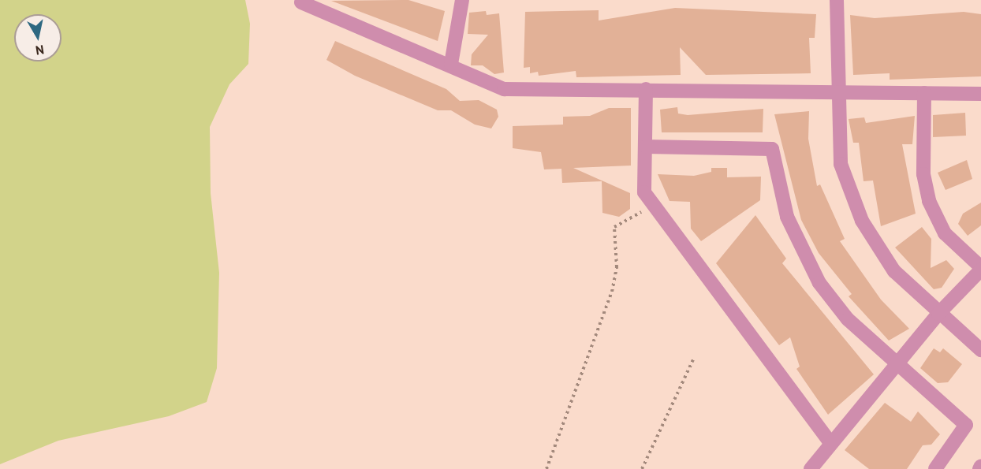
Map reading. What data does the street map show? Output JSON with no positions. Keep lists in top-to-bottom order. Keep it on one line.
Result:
{"north":"bottom"}
